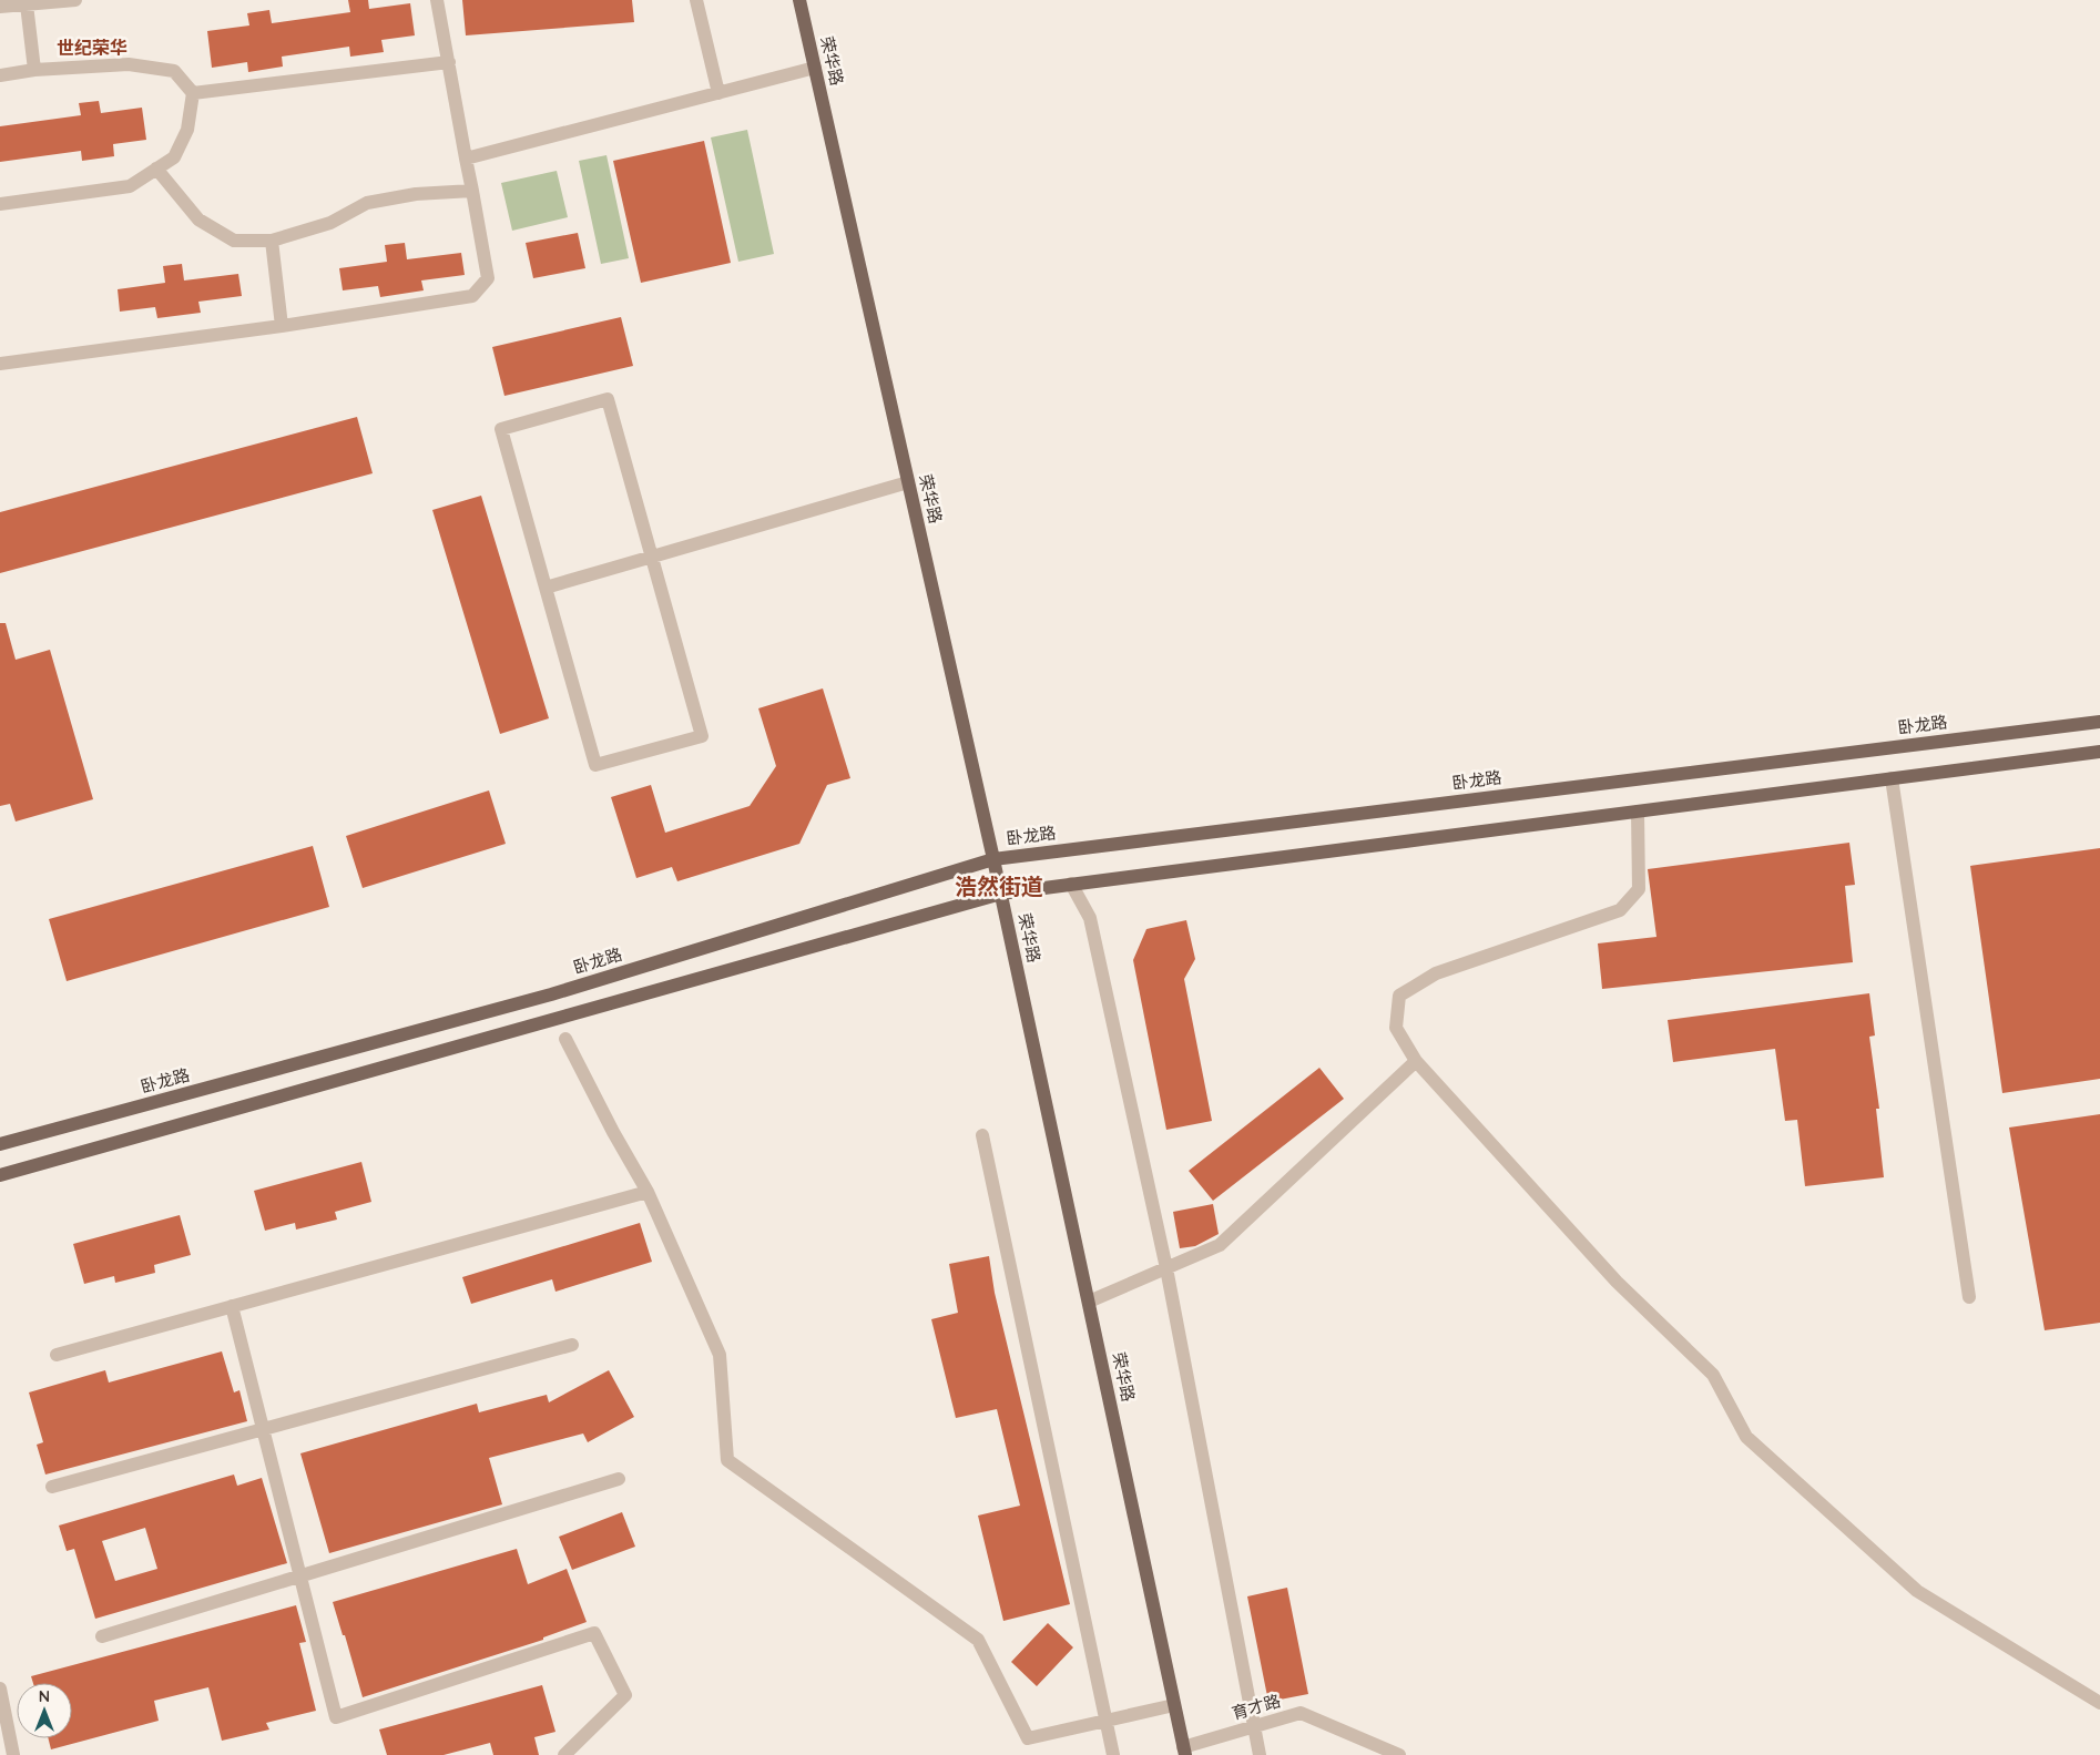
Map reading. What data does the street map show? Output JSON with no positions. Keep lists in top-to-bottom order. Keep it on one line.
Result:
{"streets":{"main road":["荣华路","卧龙路"],"street":["育才路"]},"crossings":[["荣华路","卧龙路"],["荣华路","育才路"]],"districts":["世纪荣华","浩然街道"],"north":"top"}
